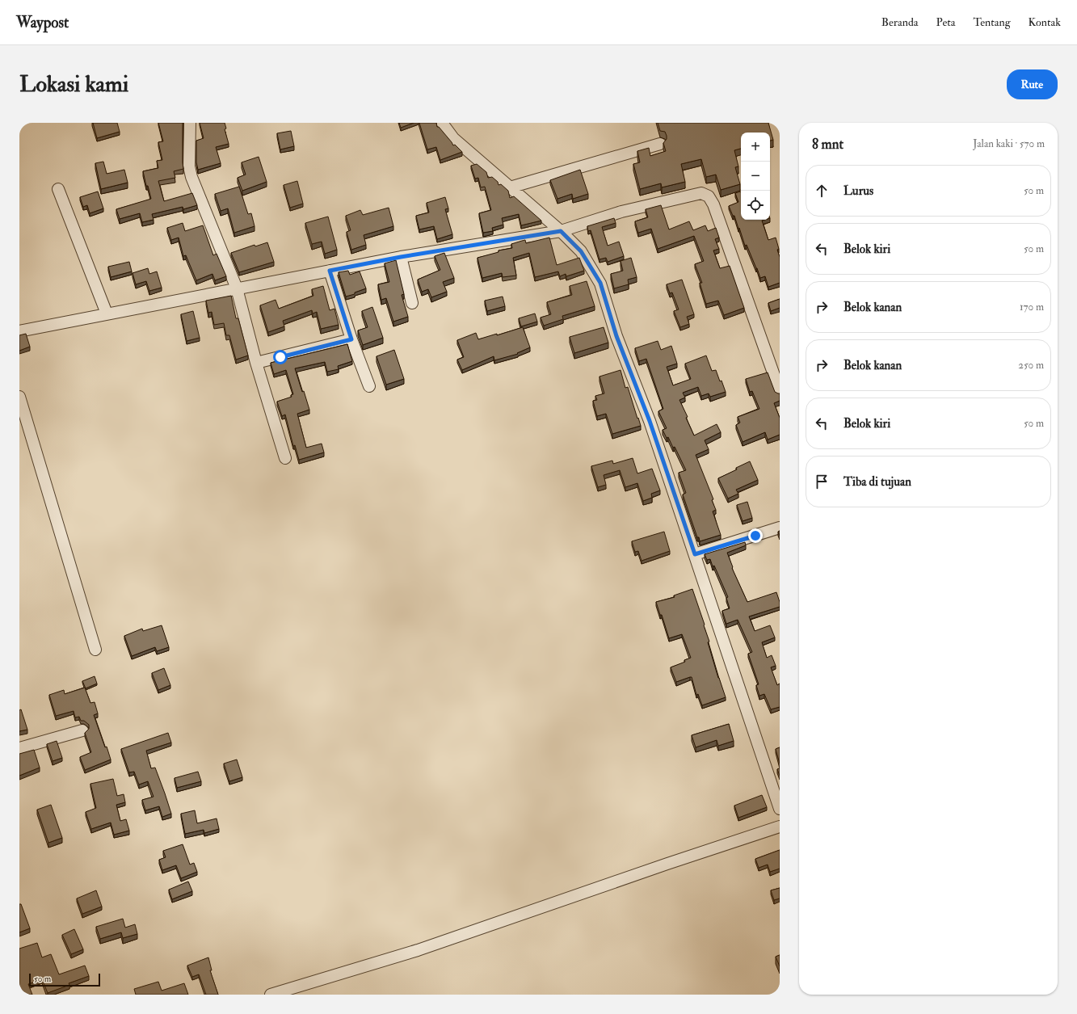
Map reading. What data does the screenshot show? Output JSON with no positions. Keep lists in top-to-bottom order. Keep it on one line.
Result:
{"scale_bar":"50 m","page":{"header":"Waypost","nav":["Beranda","Peta","Tentang","Kontak"],"buttons":"Rute","title":"Lokasi kami","heading":["8 mnt","Jalan kaki · 570 m"],"map_buttons":["+","−"],"list":[["Lurus","50 m"],["Belok kiri","50 m"],["Belok kanan","170 m"],["Belok kanan","250 m"],["Belok kiri","50 m"],"Tiba di tujuan"],"scale":"50 m"}}
